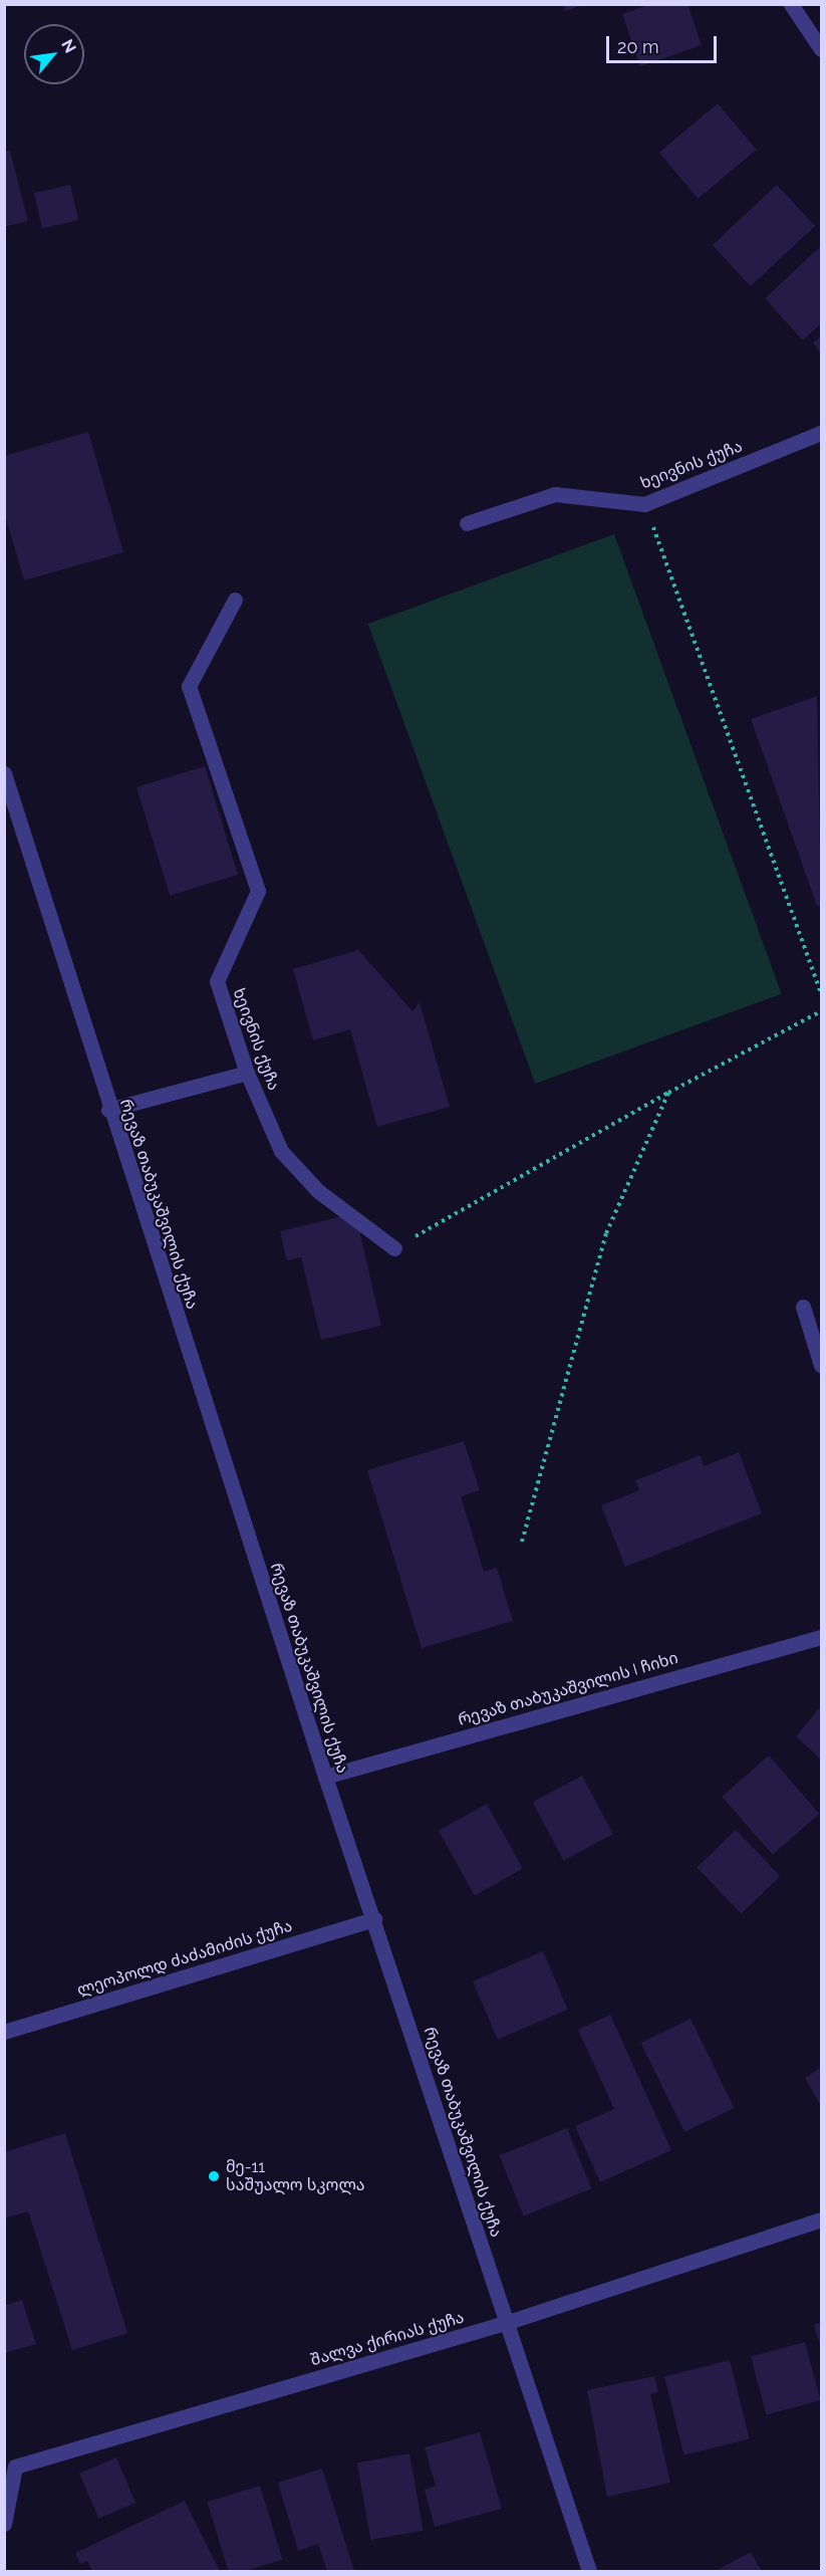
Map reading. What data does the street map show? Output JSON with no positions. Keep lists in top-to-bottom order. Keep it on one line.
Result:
{"streets":{"street":["ხეივნის ქუჩა","რევაზ თაბუკაშვილის ქუჩა","რევაზ თაბუკაშვილის I ჩიხი","ლეოპოლდ ძაძამიძის ქუჩა","შალვა ქირიას ქუჩა"]},"crossings":[["რევაზ თაბუკაშვილის ქუჩა","რევაზ თაბუკაშვილის I ჩიხი"],["რევაზ თაბუკაშვილის ქუჩა","ლეოპოლდ ძაძამიძის ქუჩა"],["რევაზ თაბუკაშვილის ქუჩა","შალვა ქირიას ქუჩა"]],"places":["მე-11 საშუალო სკოლა"],"scale_bar":"20 m","north":"top right"}
